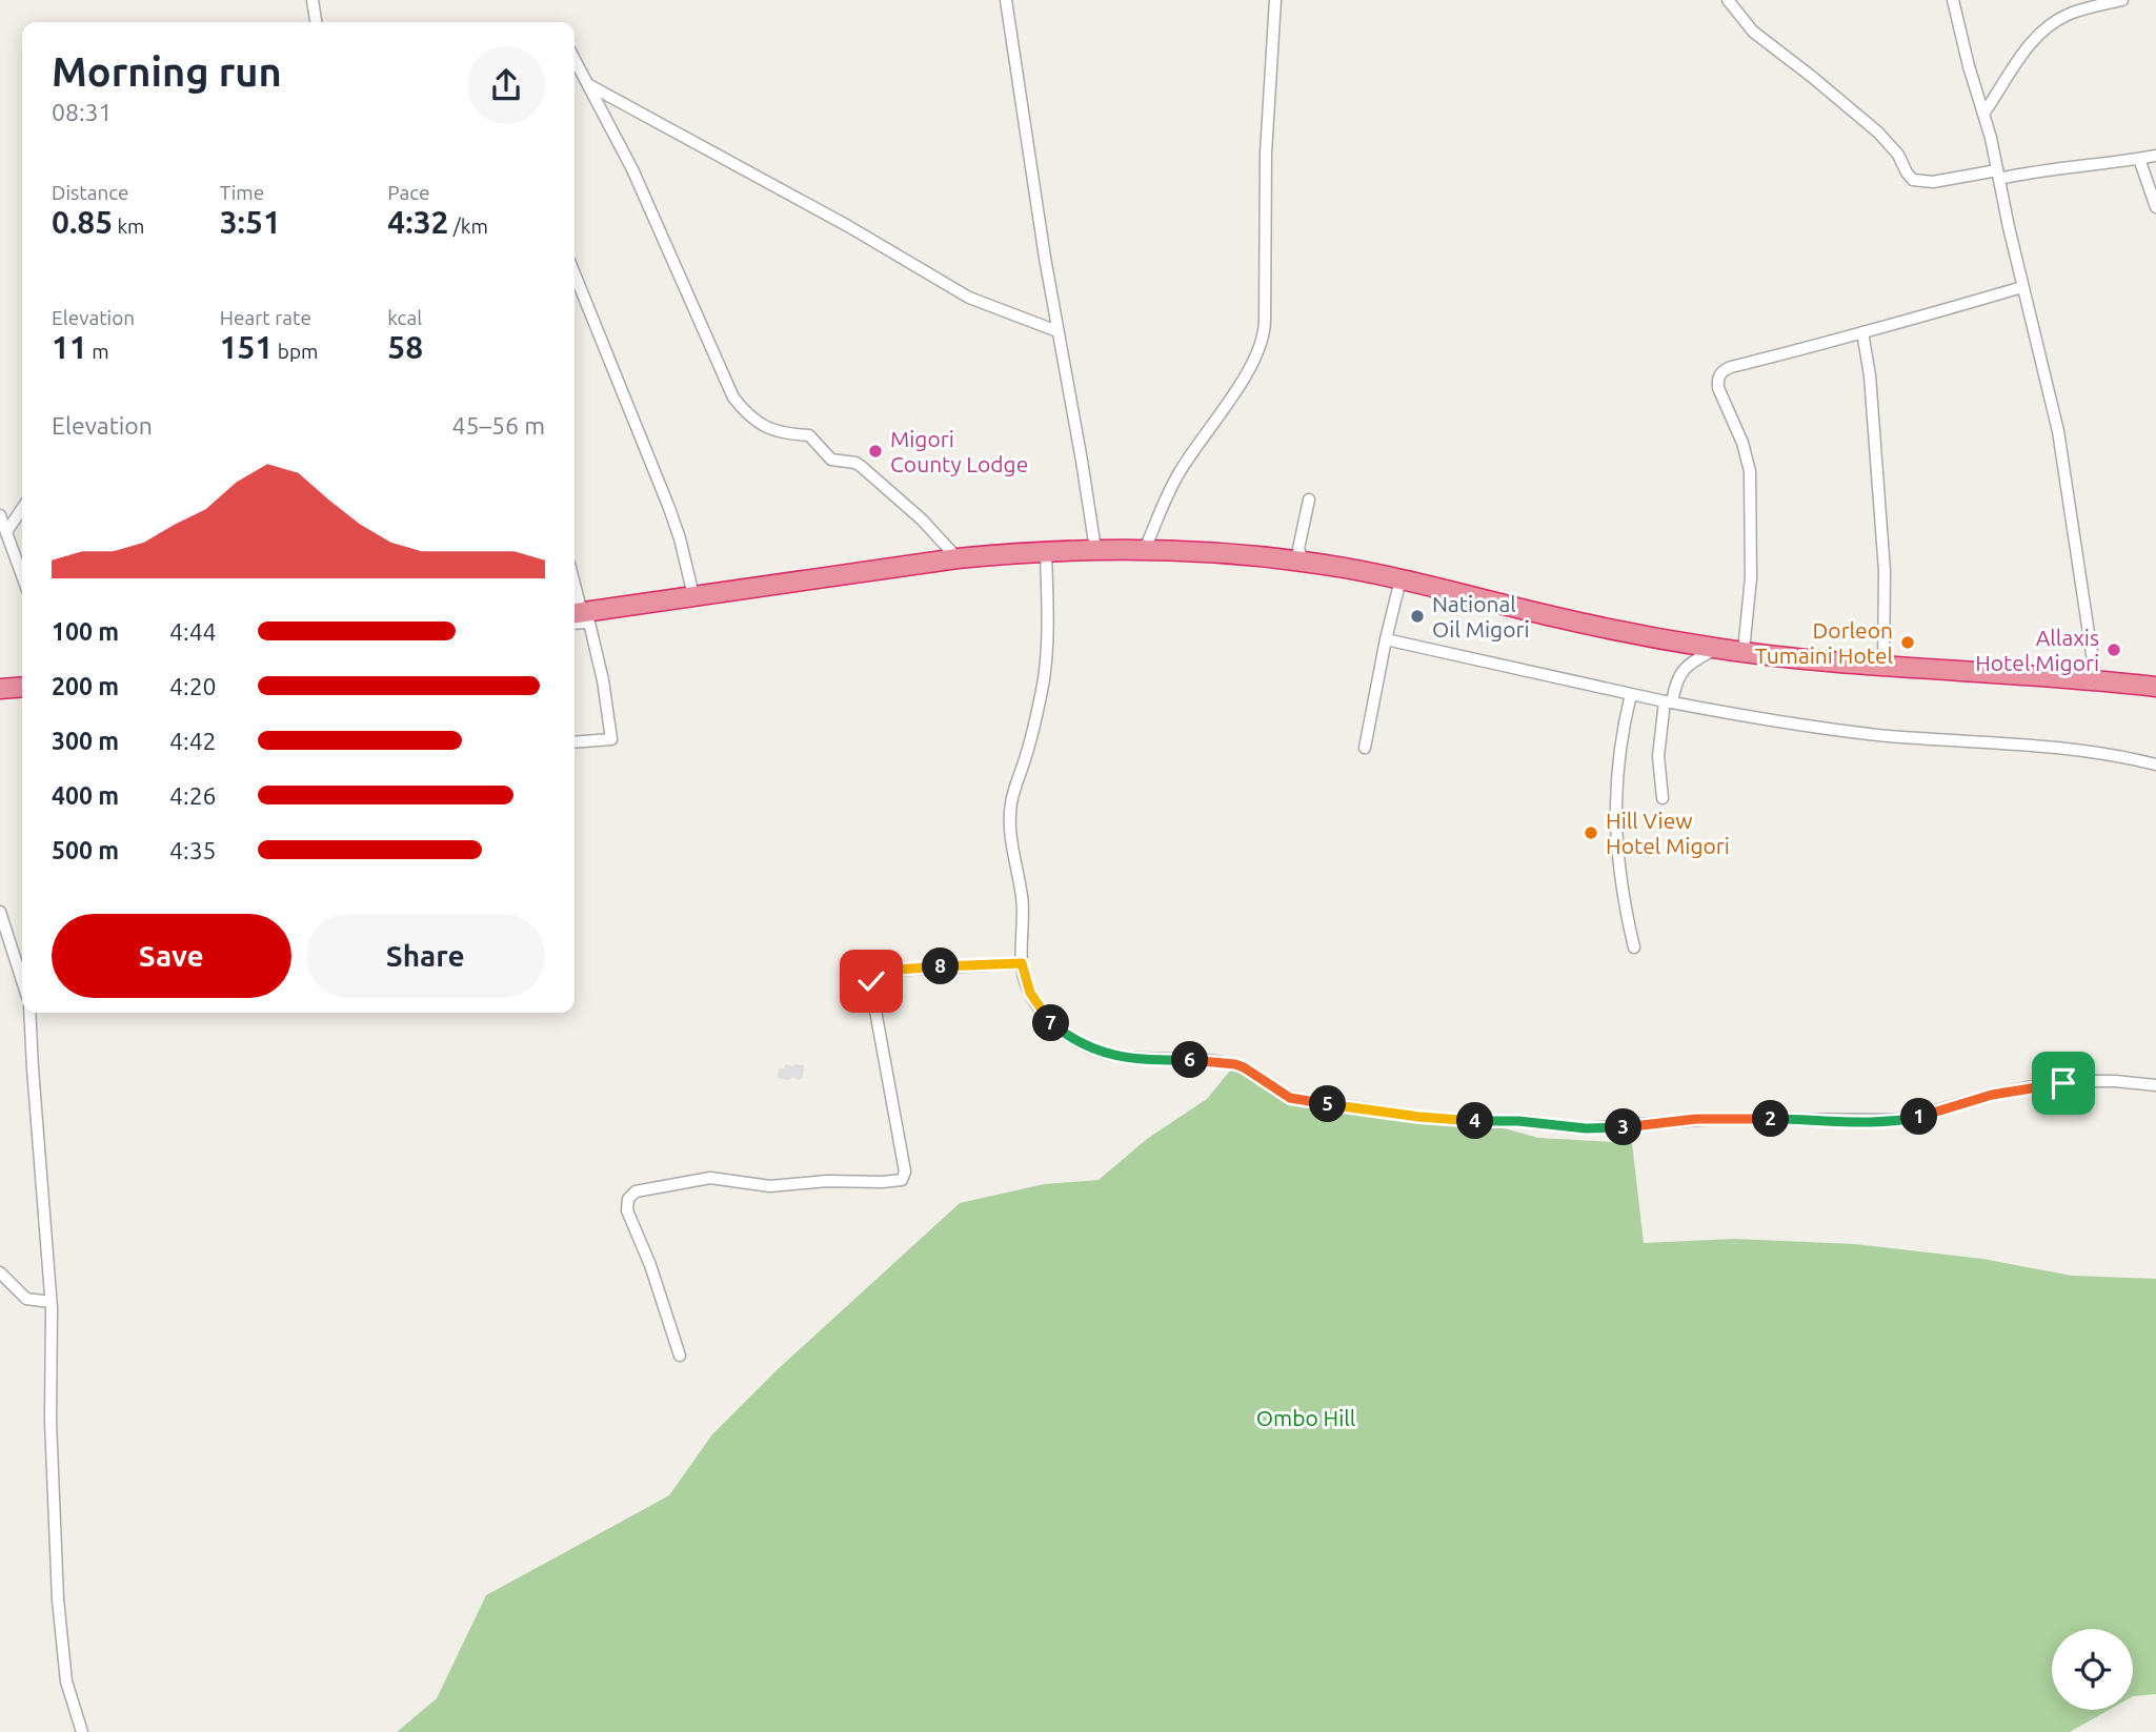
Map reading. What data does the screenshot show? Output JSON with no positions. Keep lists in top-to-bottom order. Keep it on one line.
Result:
{"parks":["Ombo Hill"],"places":["Migori County Lodge","National Oil Migori","Dorleon Tumaini Hotel","Allaxis Hotel Migori","Hill View Hotel Migori"],"page":{"heading":["Morning run","08:31"],"stats":[["Distance","0.85 km"],["Time","3:51"],["Pace","4:32 /km"],["Elevation","11 m"],["Heart rate","151 bpm"],["kcal","58"]],"chart":["Elevation","45–56 m"],"list":[{"name":"100 m","note":"4:44"},{"name":"200 m","note":"4:20"},{"name":"300 m","note":"4:42"},{"name":"400 m","note":"4:26"},{"name":"500 m","note":"4:35"}],"buttons":["Save","Share"],"pins":["8","7","6","5","1","2","4","3"]}}
